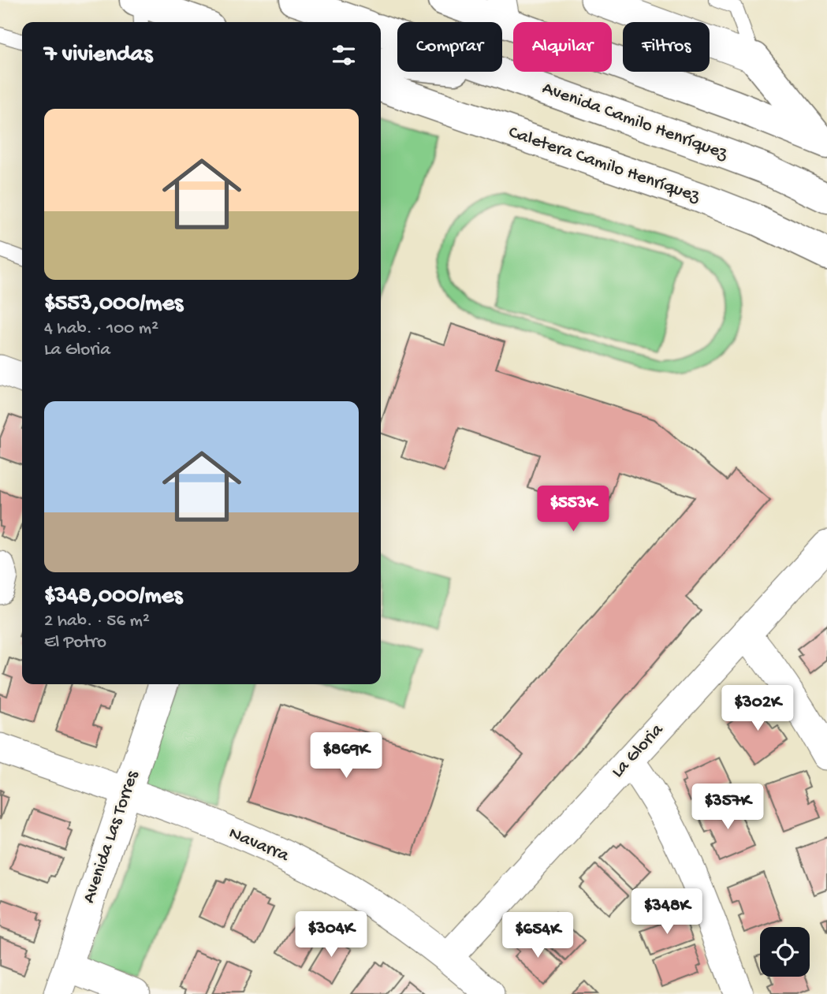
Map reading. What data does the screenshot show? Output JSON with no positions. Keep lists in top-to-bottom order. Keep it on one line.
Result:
{"streets":{"main road":["Avenida Camilo Henríquez","Caletera Camilo Henríquez"],"street":["La Gloria","Avenida Las Torres","Navarra"]},"crossings":[["La Gloria","Navarra"],["Avenida Las Torres","Navarra"]],"page":{"chip":["Comprar","Alquilar","Filtros"],"heading":"7 viviendas","list":[{"name":"$553,000/mes","note":"4 hab. · 100 m² · La Gloria"},{"name":"$348,000/mes","note":"2 hab. · 56 m² · El Potro"}],"price":["$553K","$302K","$869K","$357K","$348K","$304K","$654K"]}}
